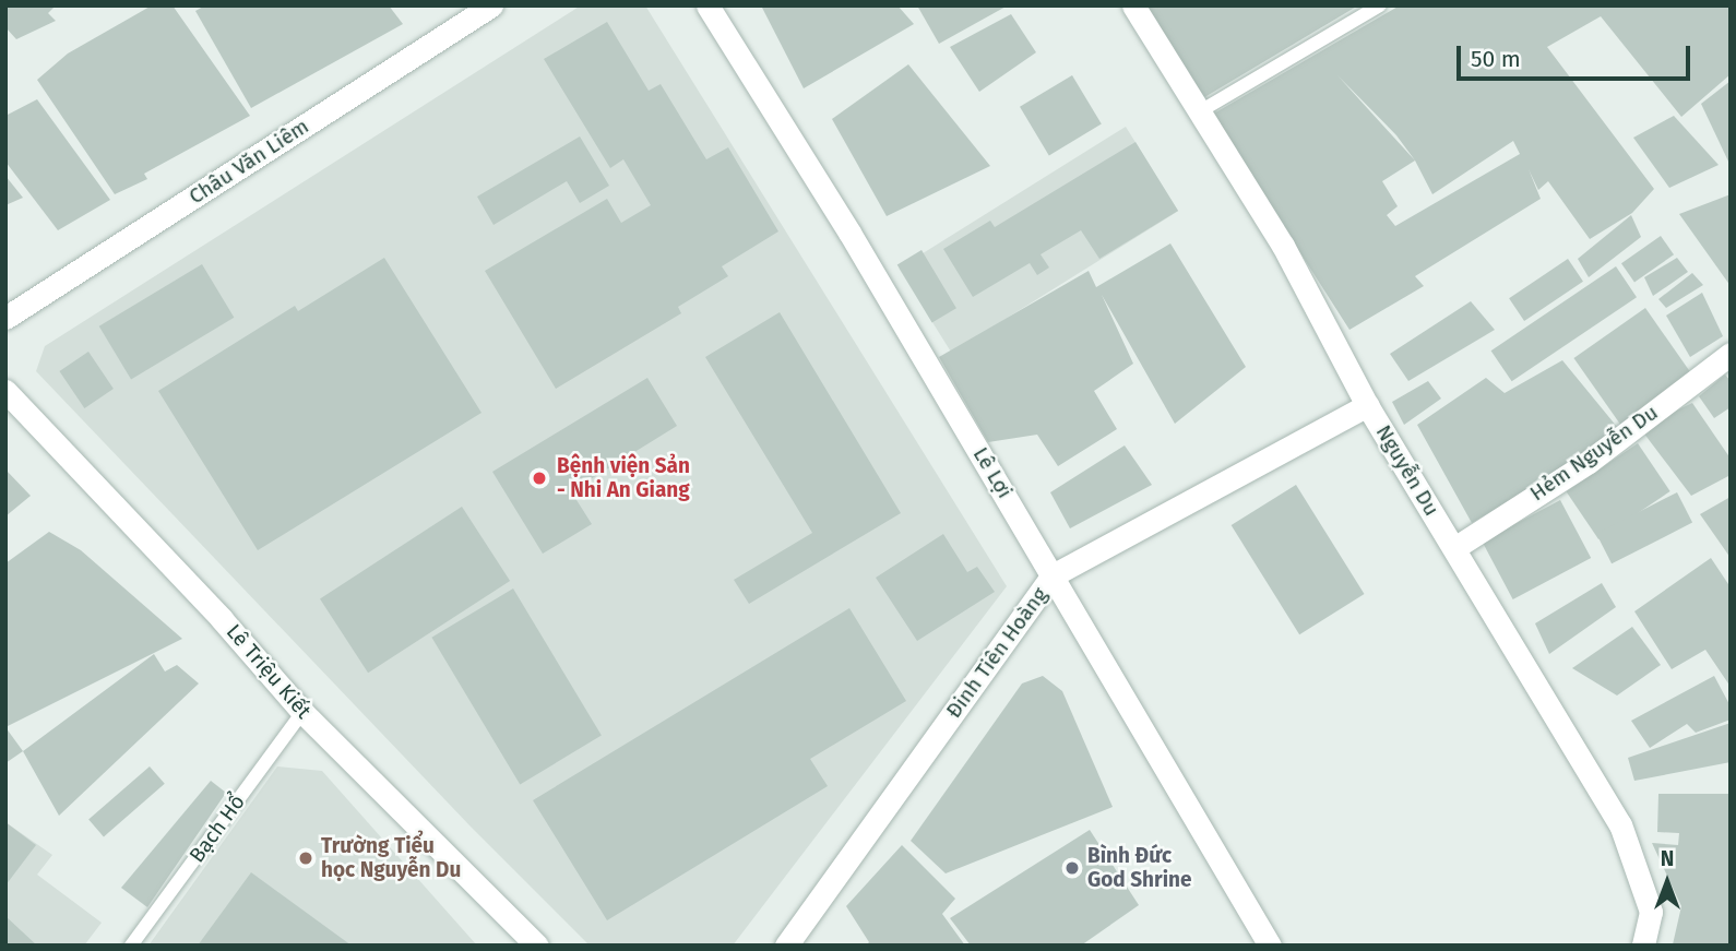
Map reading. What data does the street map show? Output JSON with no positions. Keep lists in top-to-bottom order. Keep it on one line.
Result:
{"streets":{"street":["Châu Văn Liêm","Hẻm Nguyễn Du","Nguyễn Du","Lê Lợi","Đinh Tiên Hoàng","Lê Triệu Kiết"],"lane":["Bạch Hổ"]},"crossings":[["Hẻm Nguyễn Du","Nguyễn Du"],["Nguyễn Du","Đinh Tiên Hoàng"],["Lê Lợi","Đinh Tiên Hoàng"],["Lê Triệu Kiết","Bạch Hổ"]],"places":["Bệnh viện Sản - Nhi An Giang","Trường Tiểu học Nguyễn Du","Bình Đức God Shrine"],"scale_bar":"50 m","north":"top"}
